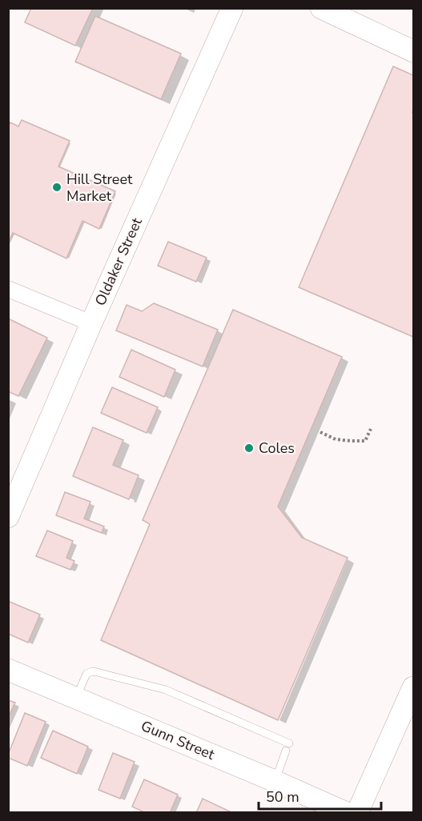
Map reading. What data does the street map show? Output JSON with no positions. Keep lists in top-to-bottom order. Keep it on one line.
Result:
{"streets":{"main road":["Oldaker Street","Gunn Street"]},"places":["Hill Street Market","Coles"],"scale_bar":"50 m"}
